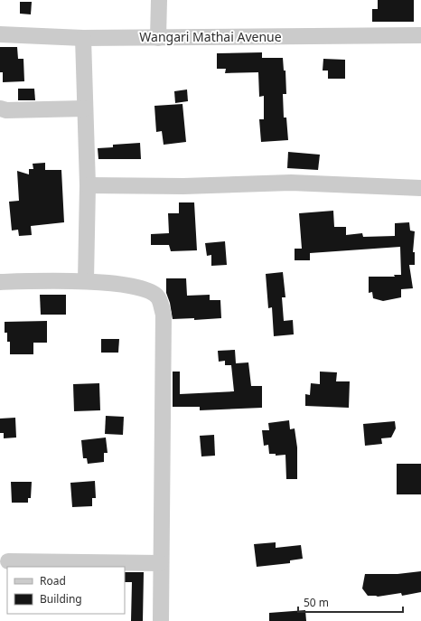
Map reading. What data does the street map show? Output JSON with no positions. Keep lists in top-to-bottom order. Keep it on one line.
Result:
{"streets":{"street":["Wangari Mathai Avenue"]},"legend":["Road","Building"],"scale_bar":"50 m"}
